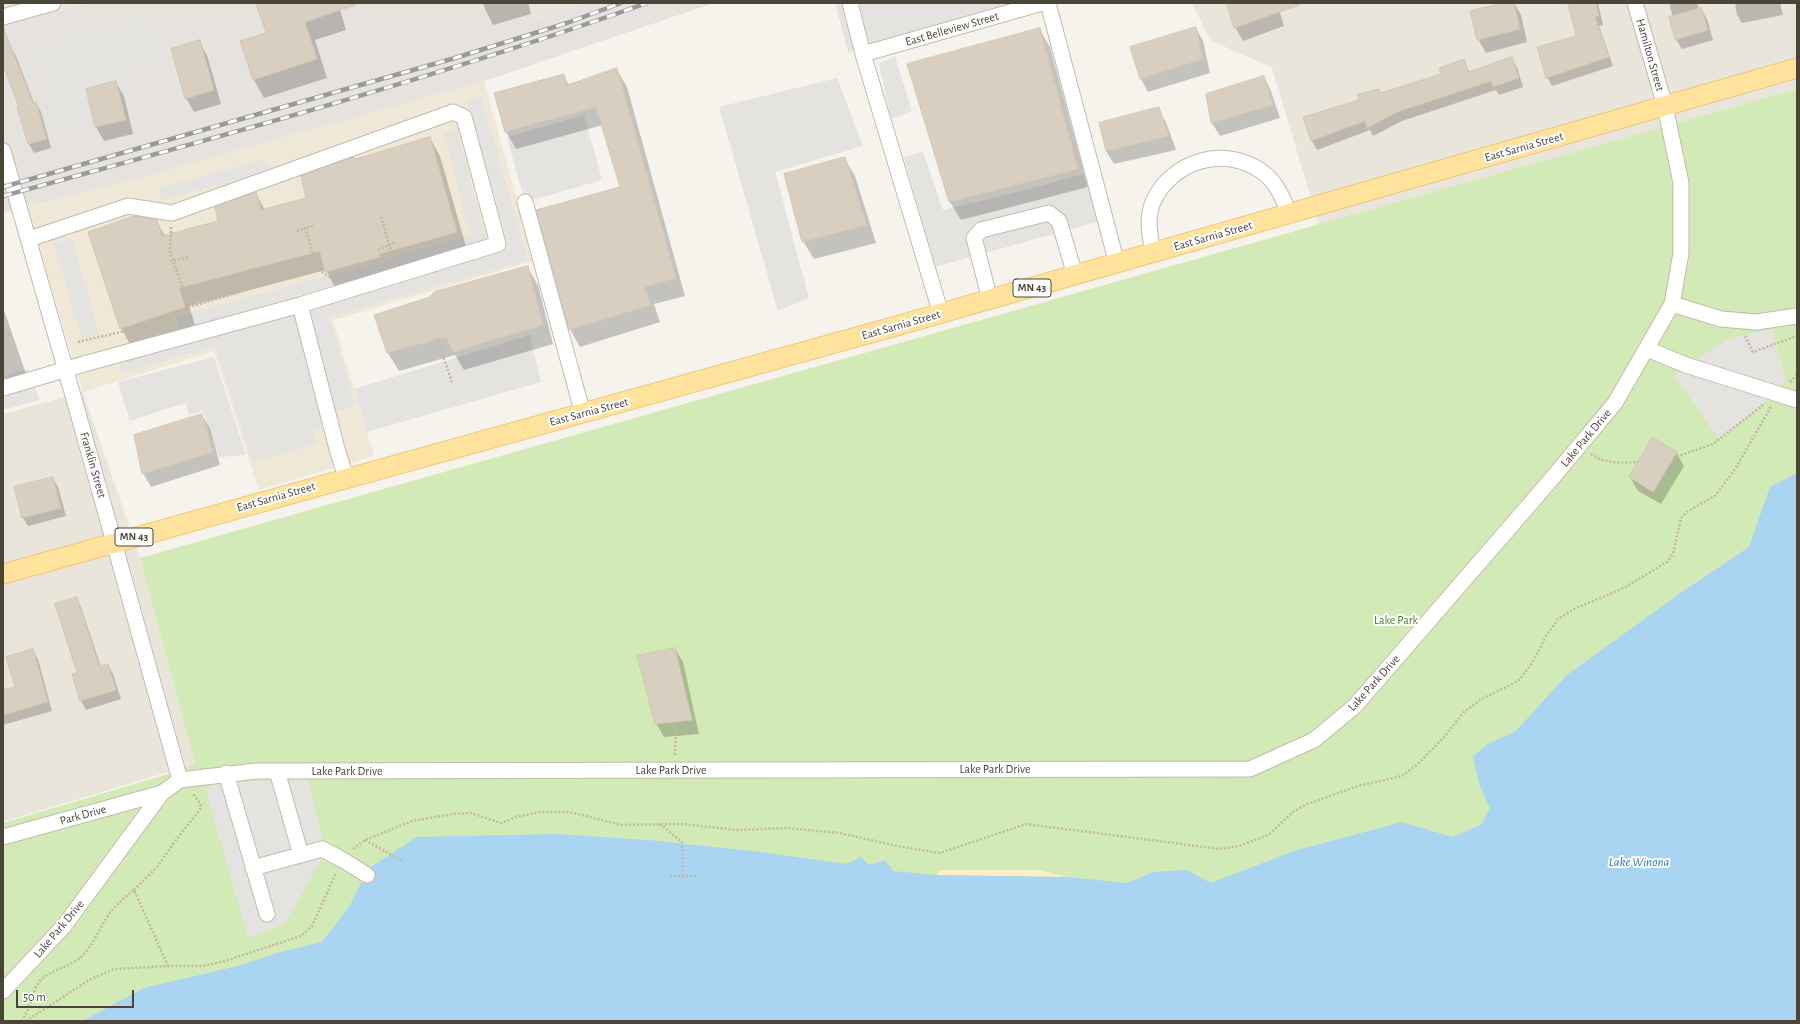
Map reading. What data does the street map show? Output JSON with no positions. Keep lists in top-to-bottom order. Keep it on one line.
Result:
{"streets":{"main road":["East Sarnia Street","MN 43"],"street":["East Belleview Street","Hamilton Street","Lake Park Drive","Franklin Street","Park Drive"]},"crossings":[["Hamilton Street","East Sarnia Street"],["Hamilton Street","Lake Park Drive"],["East Sarnia Street","Lake Park Drive"],["East Sarnia Street","Franklin Street"],["Lake Park Drive","Franklin Street"],["Lake Park Drive","Park Drive"]],"water":["Lake Winona"],"parks":["Lake Park"],"scale_bar":"50 m"}
